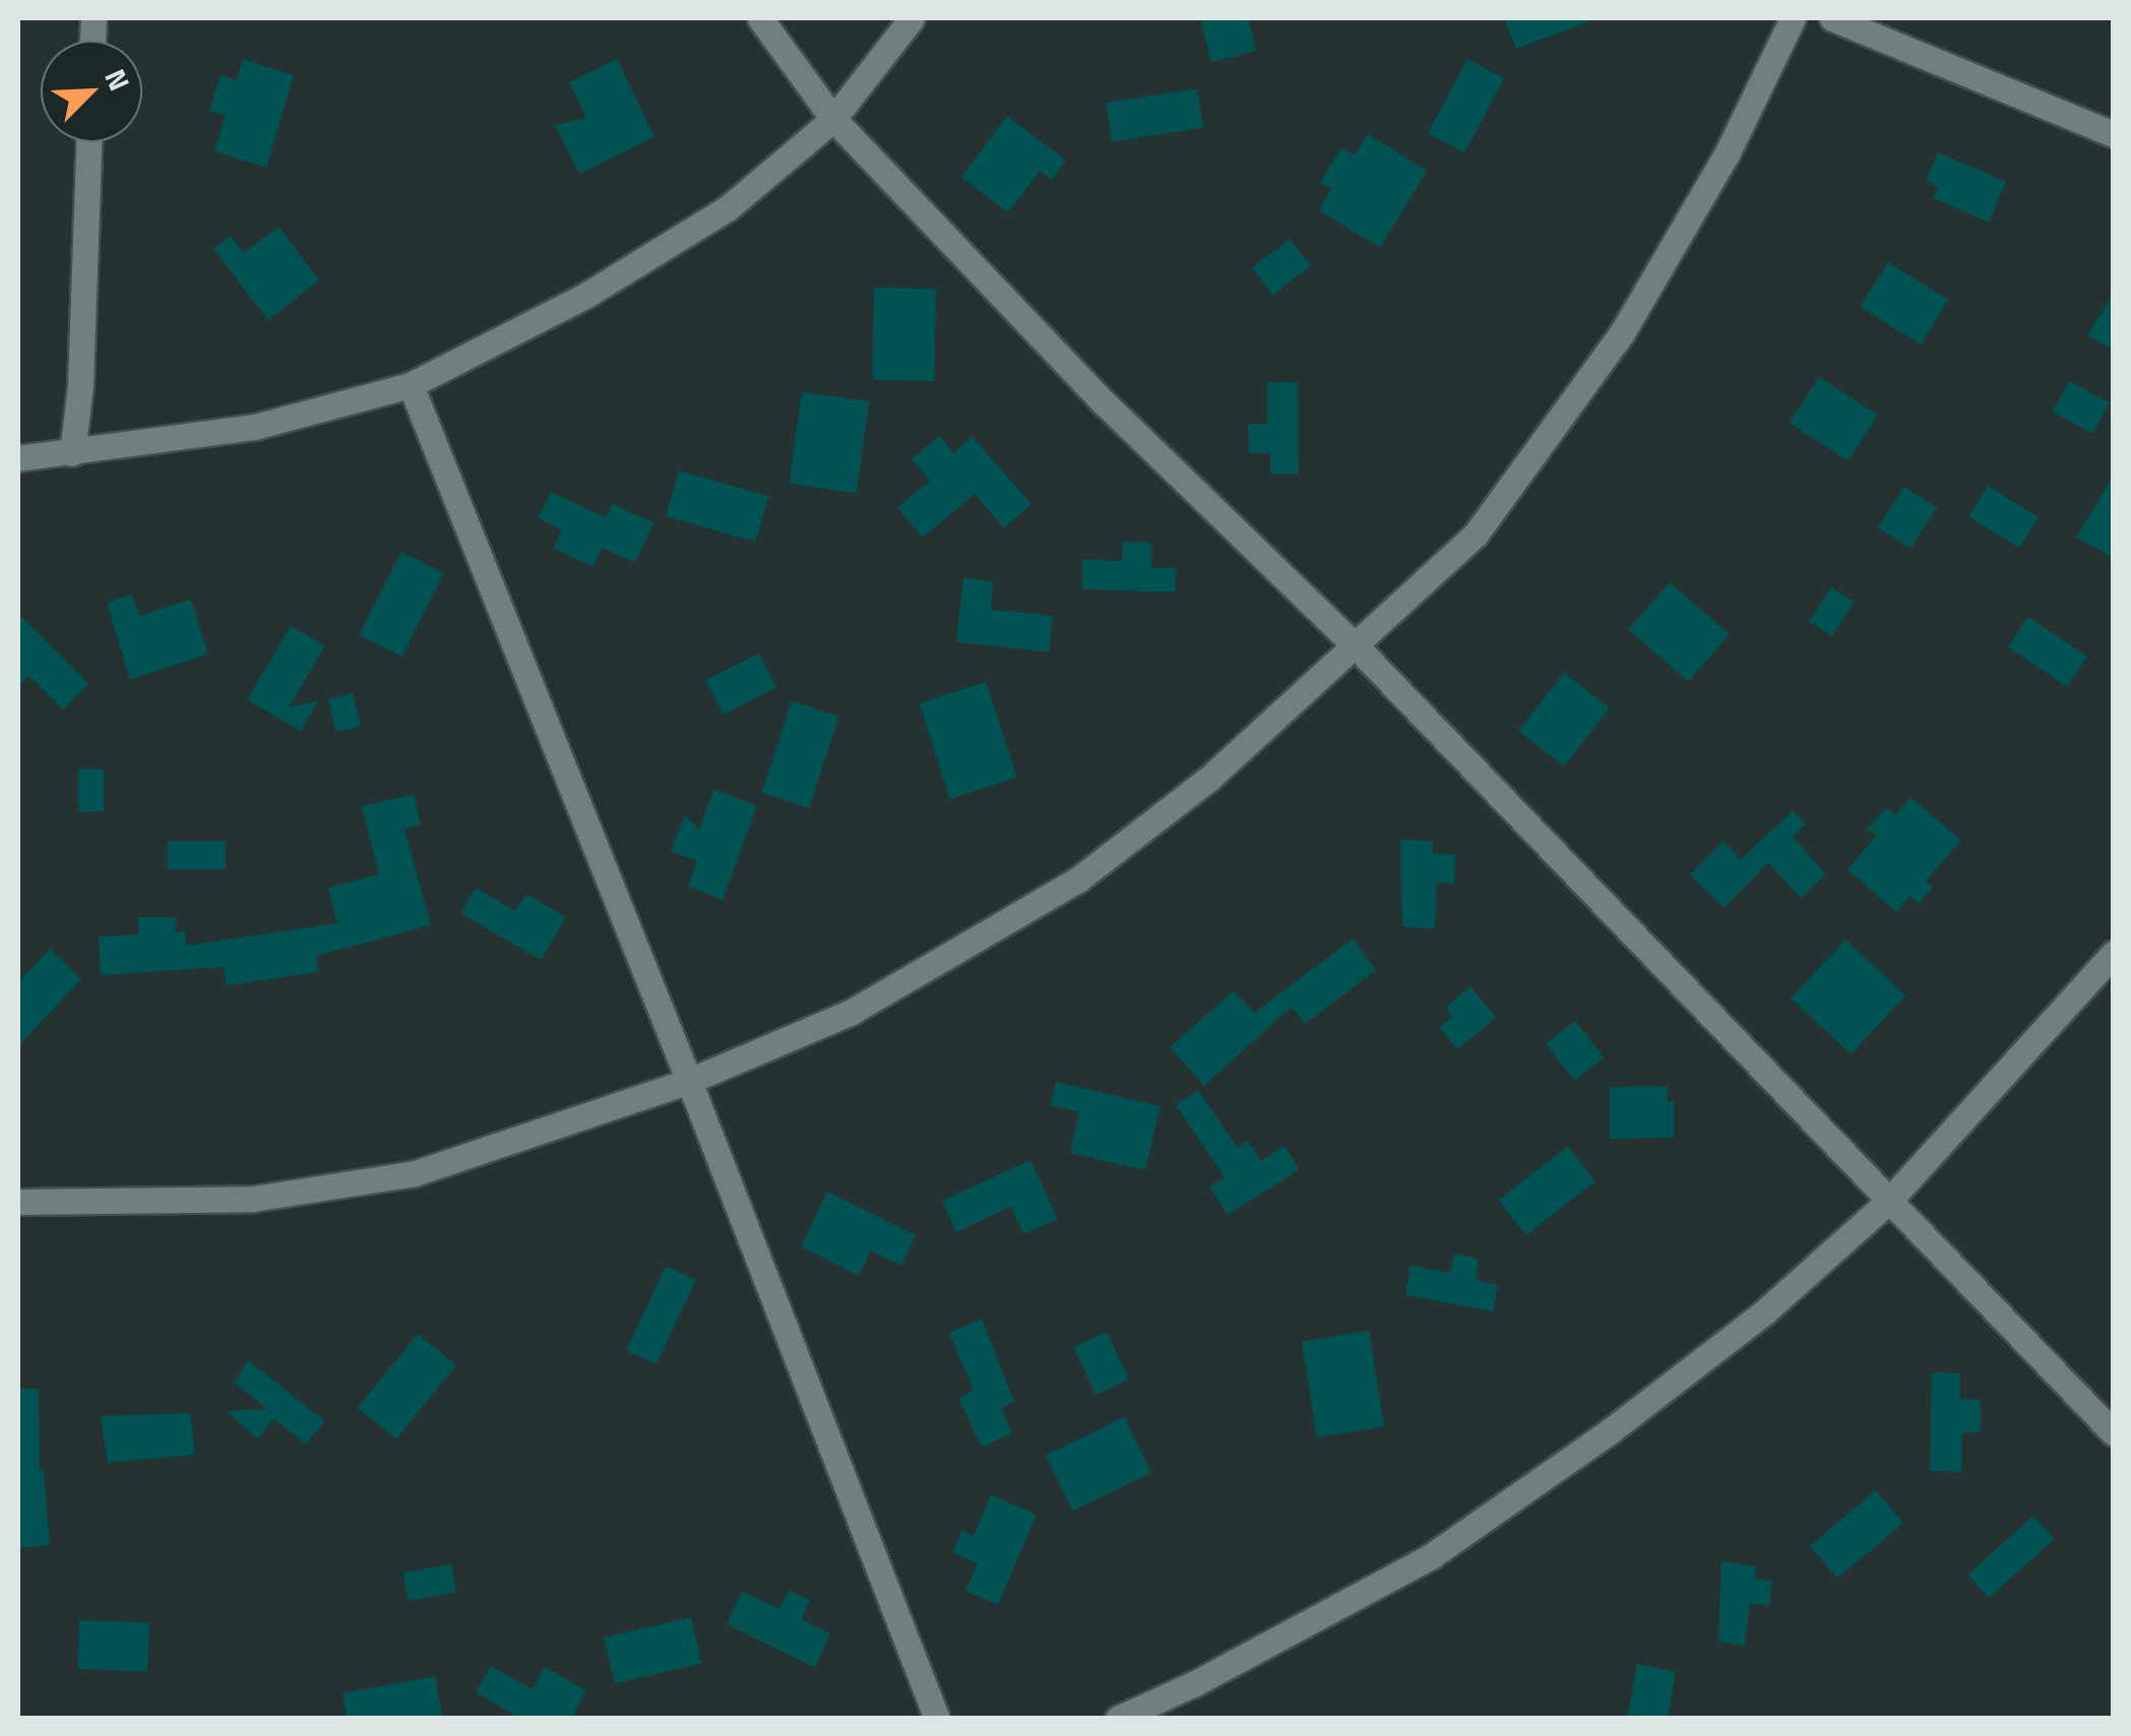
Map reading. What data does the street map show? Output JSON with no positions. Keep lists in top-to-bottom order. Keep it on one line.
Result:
{"north":"top right"}
